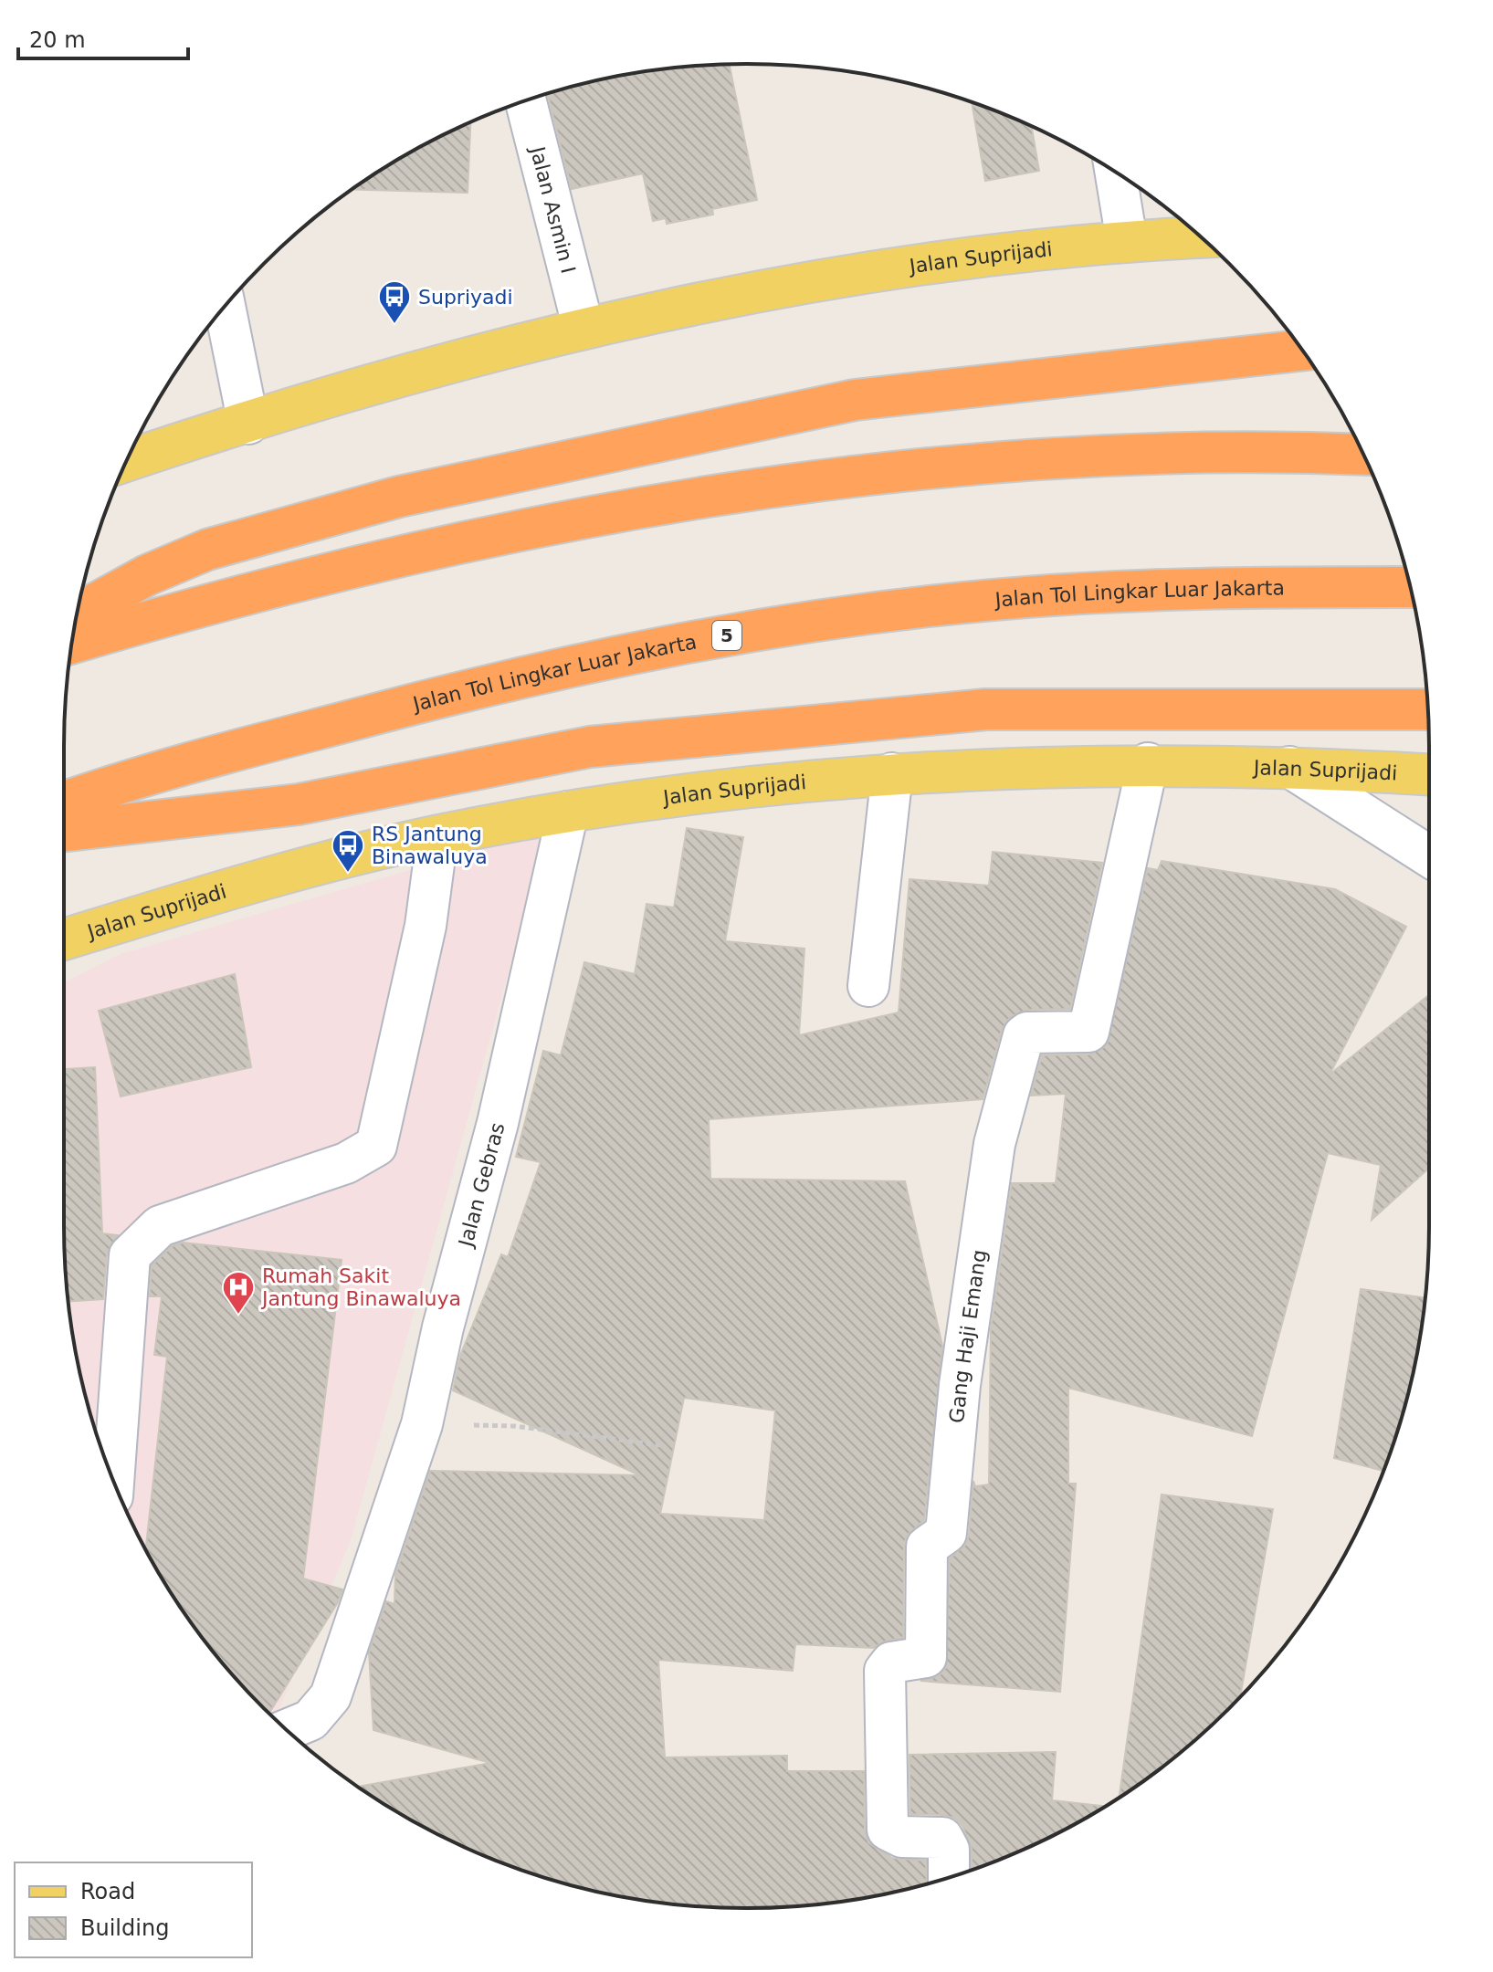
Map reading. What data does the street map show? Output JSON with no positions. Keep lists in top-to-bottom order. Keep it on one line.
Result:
{"streets":{"highway":["Jalan Tol Lingkar Luar Jakarta","5"],"main road":["Jalan Suprijadi"],"street":["Jalan Asmin I","Jalan Gebras","Gang Haji Emang"]},"crossings":[["Jalan Asmin I","Jalan Suprijadi"],["Jalan Suprijadi","Jalan Gebras"],["Jalan Suprijadi","Gang Haji Emang"]],"places":{"bus stop":["Supriyadi","RS Jantung Binawaluya"],"hospital":["Rumah Sakit Jantung Binawaluya"]},"legend":["Road","Building"],"scale_bar":"20 m"}
